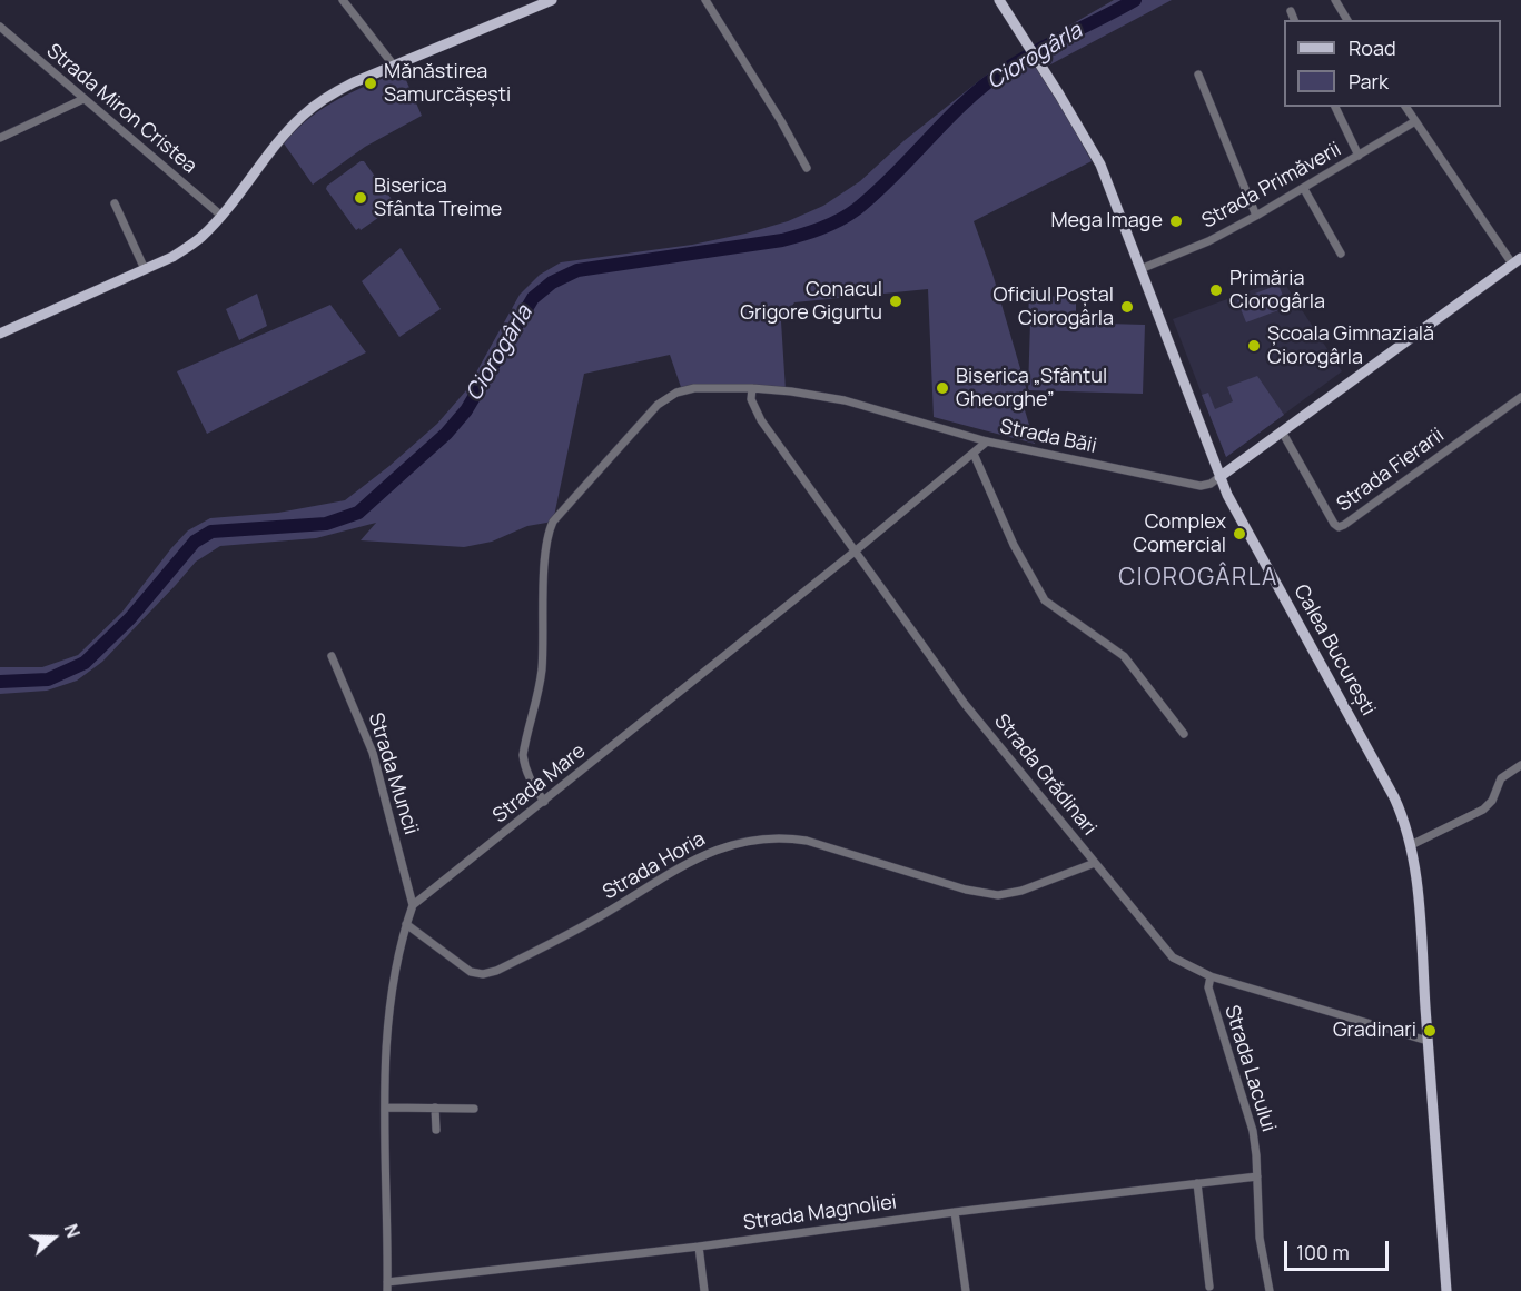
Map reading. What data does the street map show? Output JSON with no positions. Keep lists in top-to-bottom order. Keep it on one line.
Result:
{"streets":{"main road":["Calea București"],"street":["Strada Miron Cristea","Strada Primăverii","Strada Băii","Strada Fierarii","Strada Muncii","Strada Grădinari","Strada Mare","Strada Horia","Strada Lacului","Strada Magnoliei"]},"crossings":[["Strada Primăverii","Calea București"],["Strada Băii","Calea București"],["Strada Băii","Strada Grădinari"],["Strada Băii","Strada Mare"],["Calea București","Strada Grădinari"],["Strada Muncii","Strada Mare"],["Strada Grădinari","Strada Mare"],["Strada Grădinari","Strada Horia"],["Strada Grădinari","Strada Lacului"],["Strada Lacului","Strada Magnoliei"]],"districts":["CIOROGÂRLA"],"water":["Ciorogârla"],"places":["Mănăstirea Samurcășești","Biserica Sfânta Treime","Mega Image","Primăria Ciorogârla","Conacul Grigore Gigurtu","Oficiul Poștal Ciorogârla","Școala Gimnazială Ciorogârla","Biserica „Sfântul Gheorghe”","Complex Comercial","Gradinari"],"legend":["Road","Park"],"scale_bar":"100 m","north":"right"}
